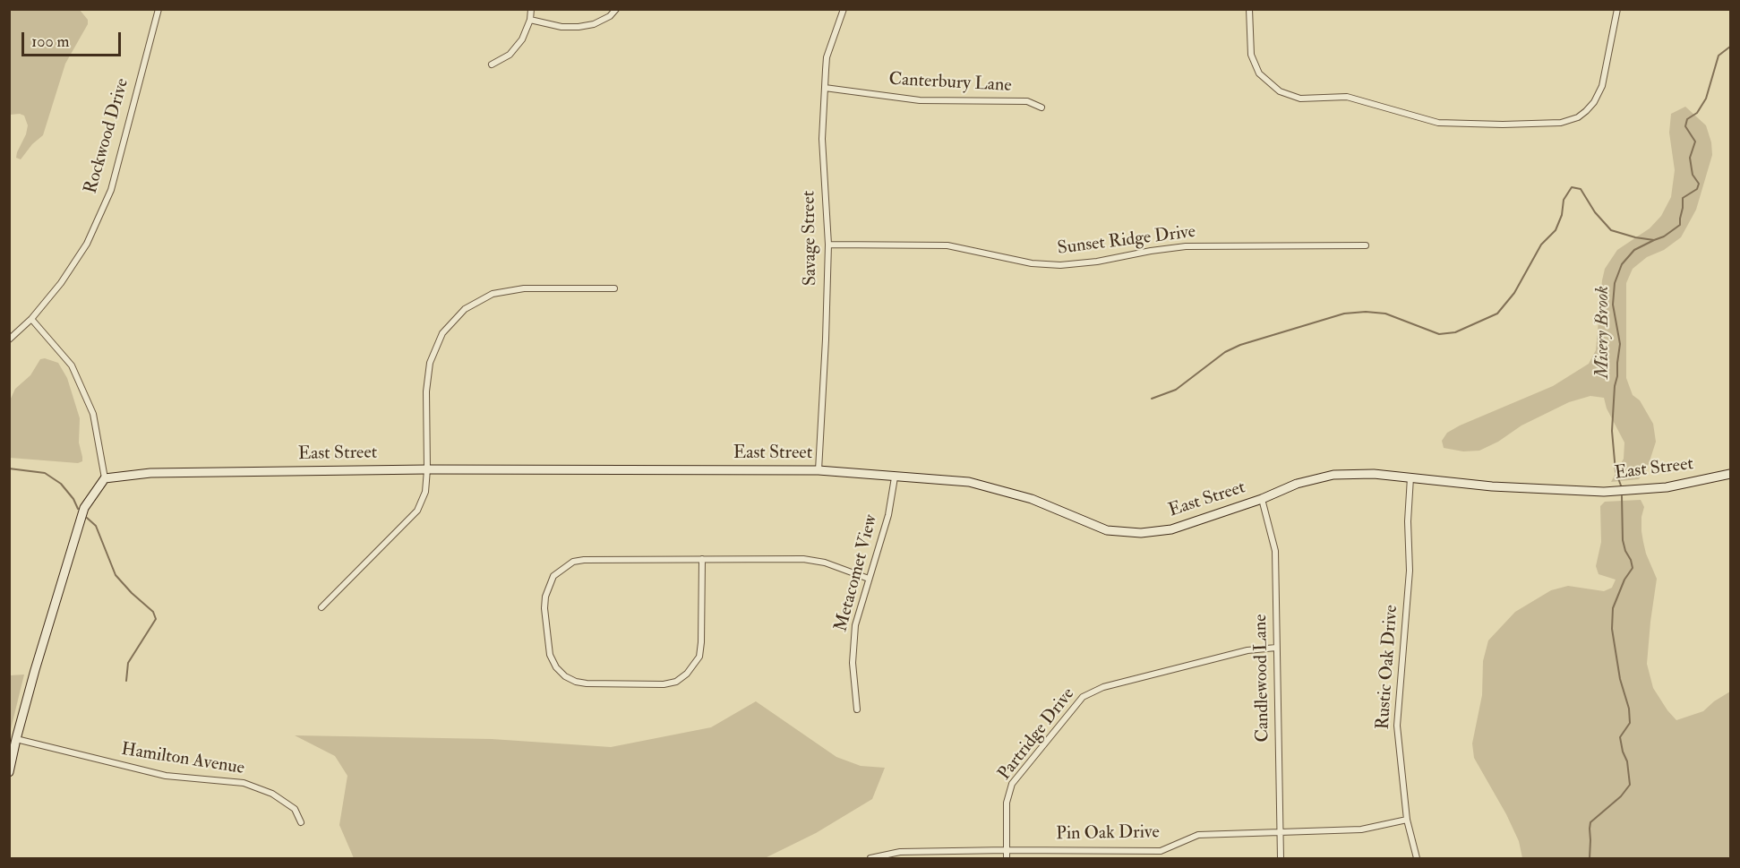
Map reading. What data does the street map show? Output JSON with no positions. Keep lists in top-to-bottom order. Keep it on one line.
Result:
{"streets":{"street":["Canterbury Lane","Rockwood Drive","Savage Street","Sunset Ridge Drive","East Street","Metacomet View","Rustic Oak Drive","Candlewood Lane","Partridge Drive","Hamilton Avenue","Pin Oak Drive"]},"crossings":[["Canterbury Lane","Savage Street"],["Savage Street","Sunset Ridge Drive"],["Savage Street","East Street"],["East Street","Metacomet View"],["East Street","Rustic Oak Drive"],["East Street","Candlewood Lane"],["Rustic Oak Drive","Pin Oak Drive"],["Candlewood Lane","Partridge Drive"],["Candlewood Lane","Pin Oak Drive"],["Partridge Drive","Pin Oak Drive"]],"water":["Misery Brook"],"scale_bar":"100 m"}
